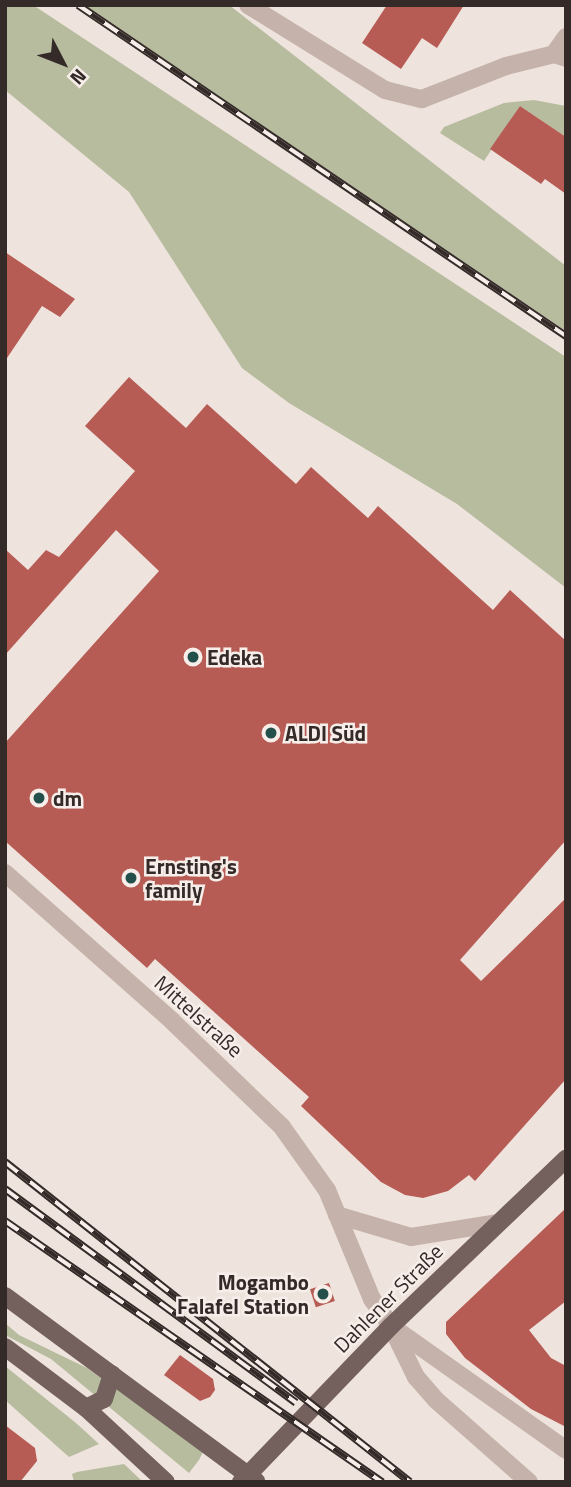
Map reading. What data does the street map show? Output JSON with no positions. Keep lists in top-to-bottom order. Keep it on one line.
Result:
{"streets":{"main road":["Dahlener Straße"],"street":["Mittelstraße"]},"crossings":[["Mittelstraße","Dahlener Straße"]],"places":["Edeka","ALDI Süd","dm","Ernsting's family","Mogambo Falafel Station"],"north":"bottom right"}
